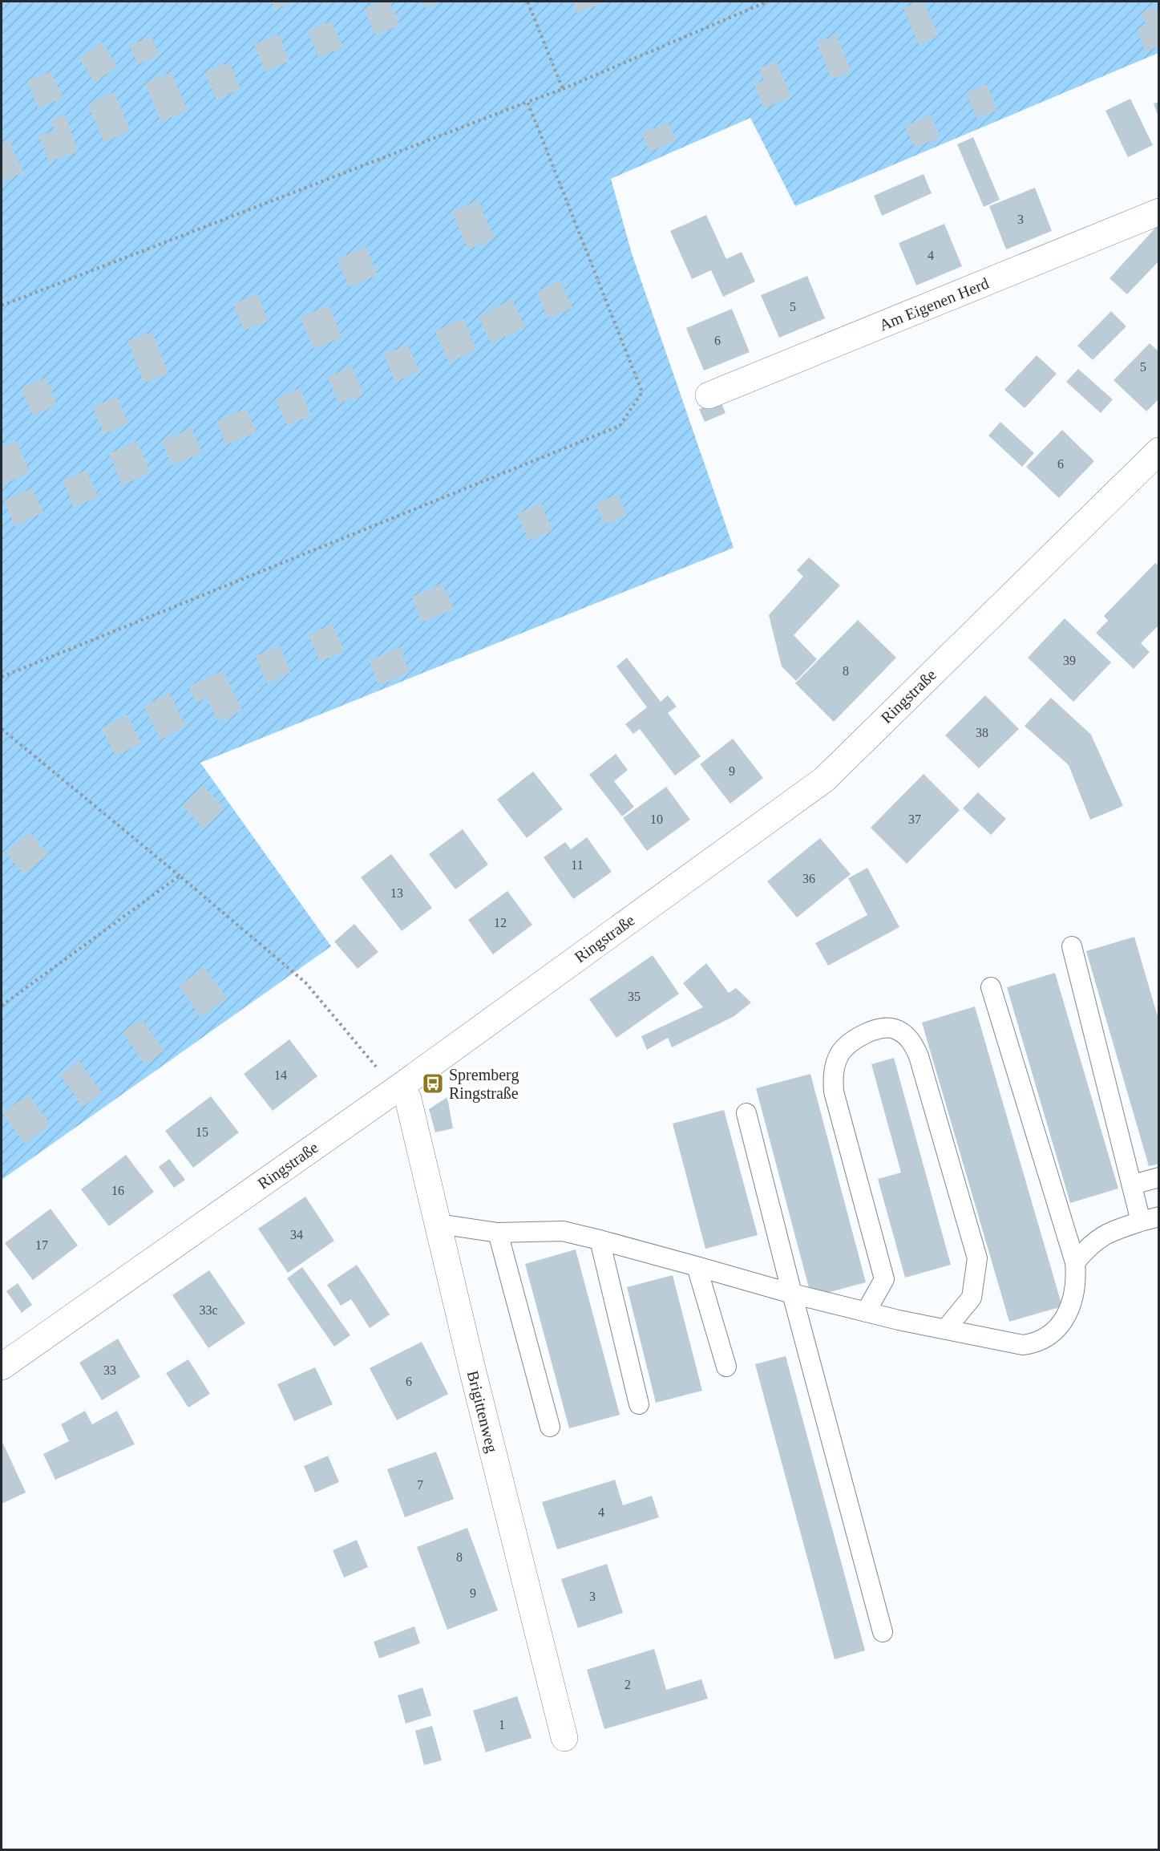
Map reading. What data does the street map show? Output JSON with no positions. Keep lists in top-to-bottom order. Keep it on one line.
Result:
{"streets":{"street":["Am Eigenen Herd","Ringstraße","Brigittenweg"]},"crossings":[["Ringstraße","Brigittenweg"]],"places":{"bus stop":["Spremberg Ringstraße"]},"house_numbers":["3","4","5","6","5","6","39","8","38","9","10","37","11","36","13","12","35","14","15","16","34","17","33c","33","6","7","4","8","9","3","2","1"]}
